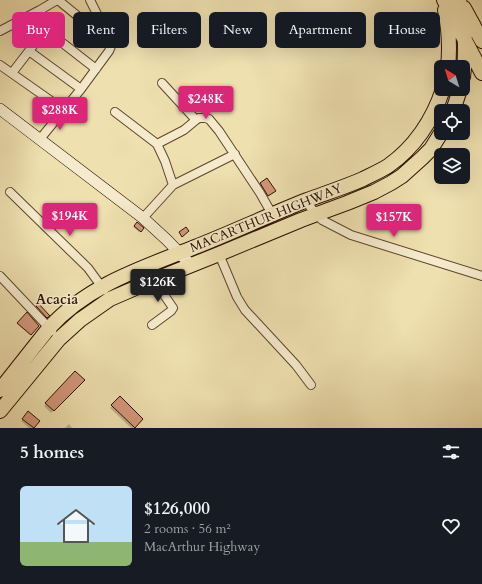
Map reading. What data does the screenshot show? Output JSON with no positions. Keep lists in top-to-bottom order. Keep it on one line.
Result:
{"streets":{"highway":["MACARTHUR HIGHWAY"]},"districts":["Acacia"],"north":"top left","page":{"chip":["Buy","Rent","Filters","New","Apartment","House"],"price":["$248K","$288K","$194K","$157K","$126K"],"heading":"5 homes","list":[{"name":"$126,000","note":"2 rooms · 56 m² · MacArthur Highway"}]}}
